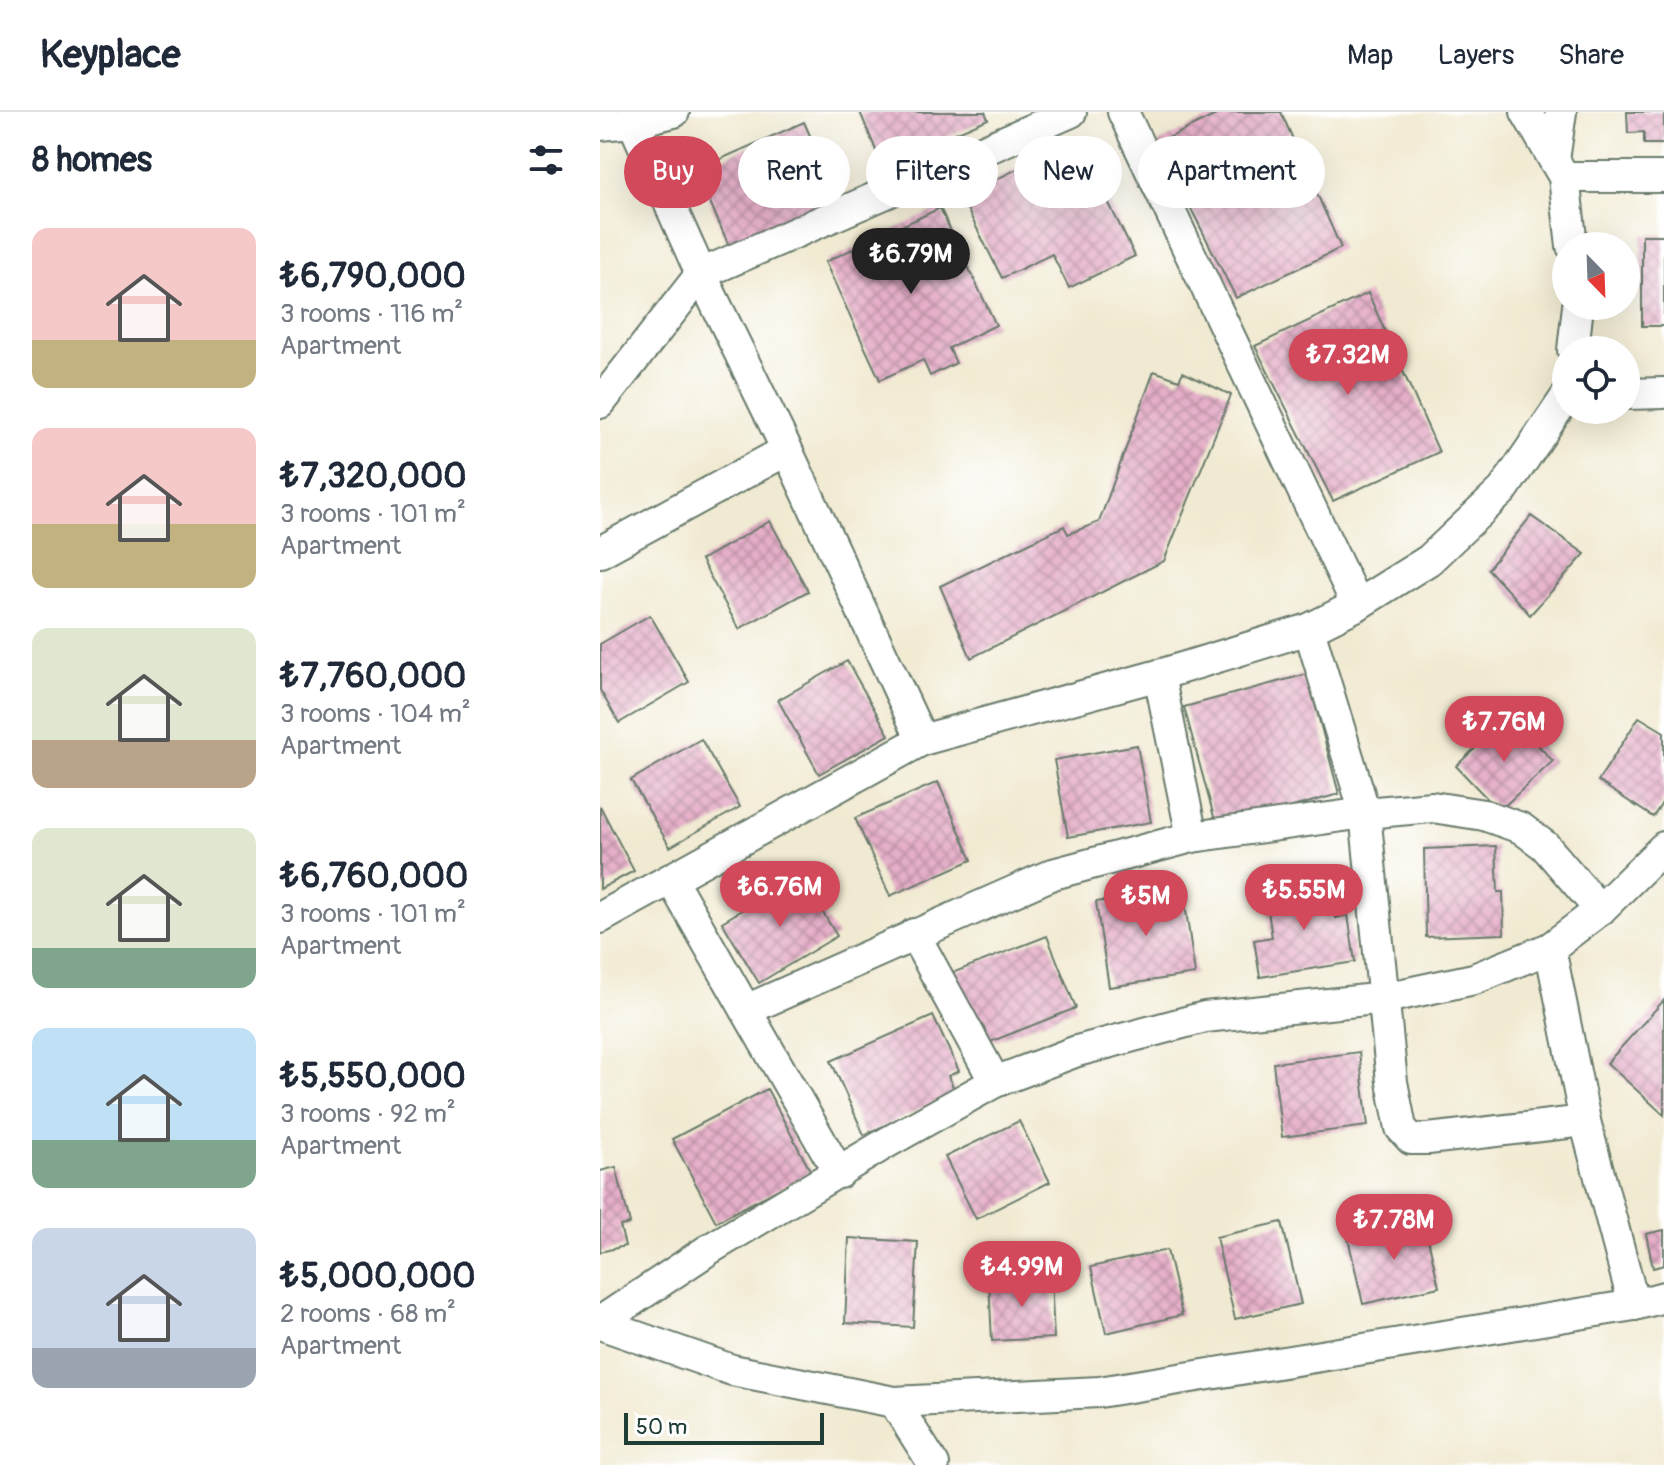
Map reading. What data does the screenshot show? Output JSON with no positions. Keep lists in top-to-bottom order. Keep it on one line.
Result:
{"scale_bar":"50 m","north":"bottom right","page":{"header":"Keyplace","nav":["Map","Layers","Share"],"heading":"8 homes","chip":["Buy","Rent","Filters","New","Apartment"],"list":[{"name":"₺6,790,000","note":"3 rooms · 116 m² · Apartment"},{"name":"₺7,320,000","note":"3 rooms · 101 m² · Apartment"},{"name":"₺7,760,000","note":"3 rooms · 104 m² · Apartment"},{"name":"₺6,760,000","note":"3 rooms · 101 m² · Apartment"},{"name":"₺5,550,000","note":"3 rooms · 92 m² · Apartment"},{"name":"₺5,000,000","note":"2 rooms · 68 m² · Apartment"}],"price":["₺6.79M","₺7.32M","₺7.76M","₺6.76M","₺5.55M","₺5M","₺7.78M","₺4.99M"],"scale":"50 m"}}
